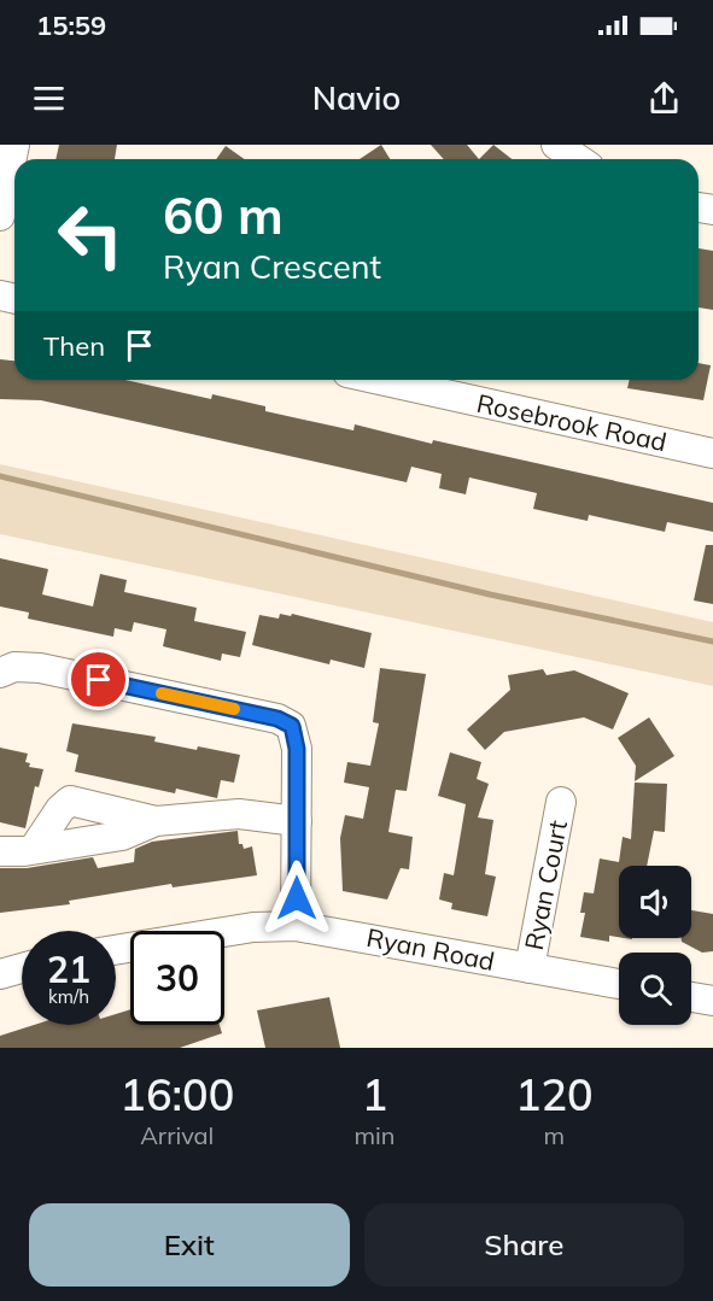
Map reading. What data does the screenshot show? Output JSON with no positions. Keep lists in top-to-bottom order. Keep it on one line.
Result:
{"streets":{"street":["Rosebrook Road","Ryan Court","Ryan Road"]},"crossings":[["Ryan Court","Ryan Road"]],"page":{"status":"15:59","header":"Navio","turn":["60 m","Ryan Crescent"],"then":"Then","speed":"21 km/h","limit":"30","eta":["16:00","Arrival","1","min","120","m"],"buttons":["Exit","Share"]}}
